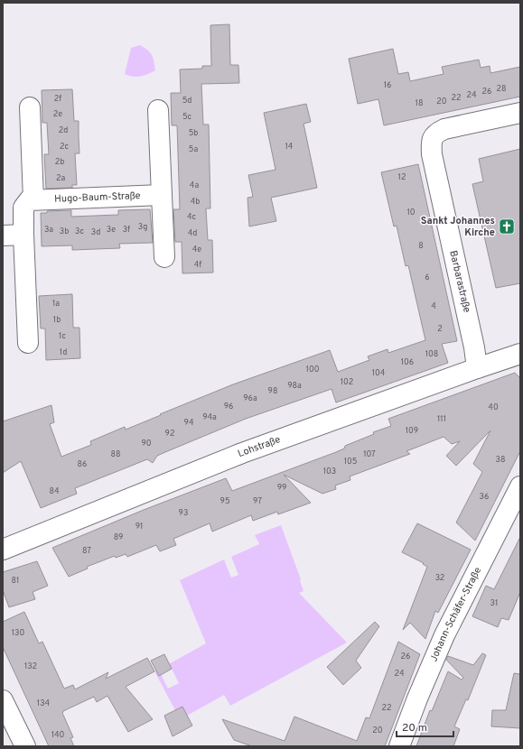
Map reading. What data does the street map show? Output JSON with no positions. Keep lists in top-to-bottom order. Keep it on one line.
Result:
{"streets":{"street":["Hugo-Baum-Straße","Barbarastraße","Lohstraße","Johann-Schäfer-Straße"]},"crossings":[["Barbarastraße","Lohstraße"]],"places":{"church":["Sankt Johannes Kirche"]},"house_numbers":["16","28","26","24","22","2f","5d","20","18","2e","5c","2d","5b","2c","14","5a","2b","12","2a","4a","4b","10","4c","3g","3a","3e","3f","3b","3c","3d","4d","8","4e","4f","6","1a","4","1b","2","1c","1d","108","106","100","104","102","98a","98","96a","96","40","94a","111","94","109","92","90","88","107","38","105","86","103","99","84","36","95","97","93","91","89","87","32","81","31","130","26","132","24","134","22","20","140"],"scale_bar":"20 m"}
